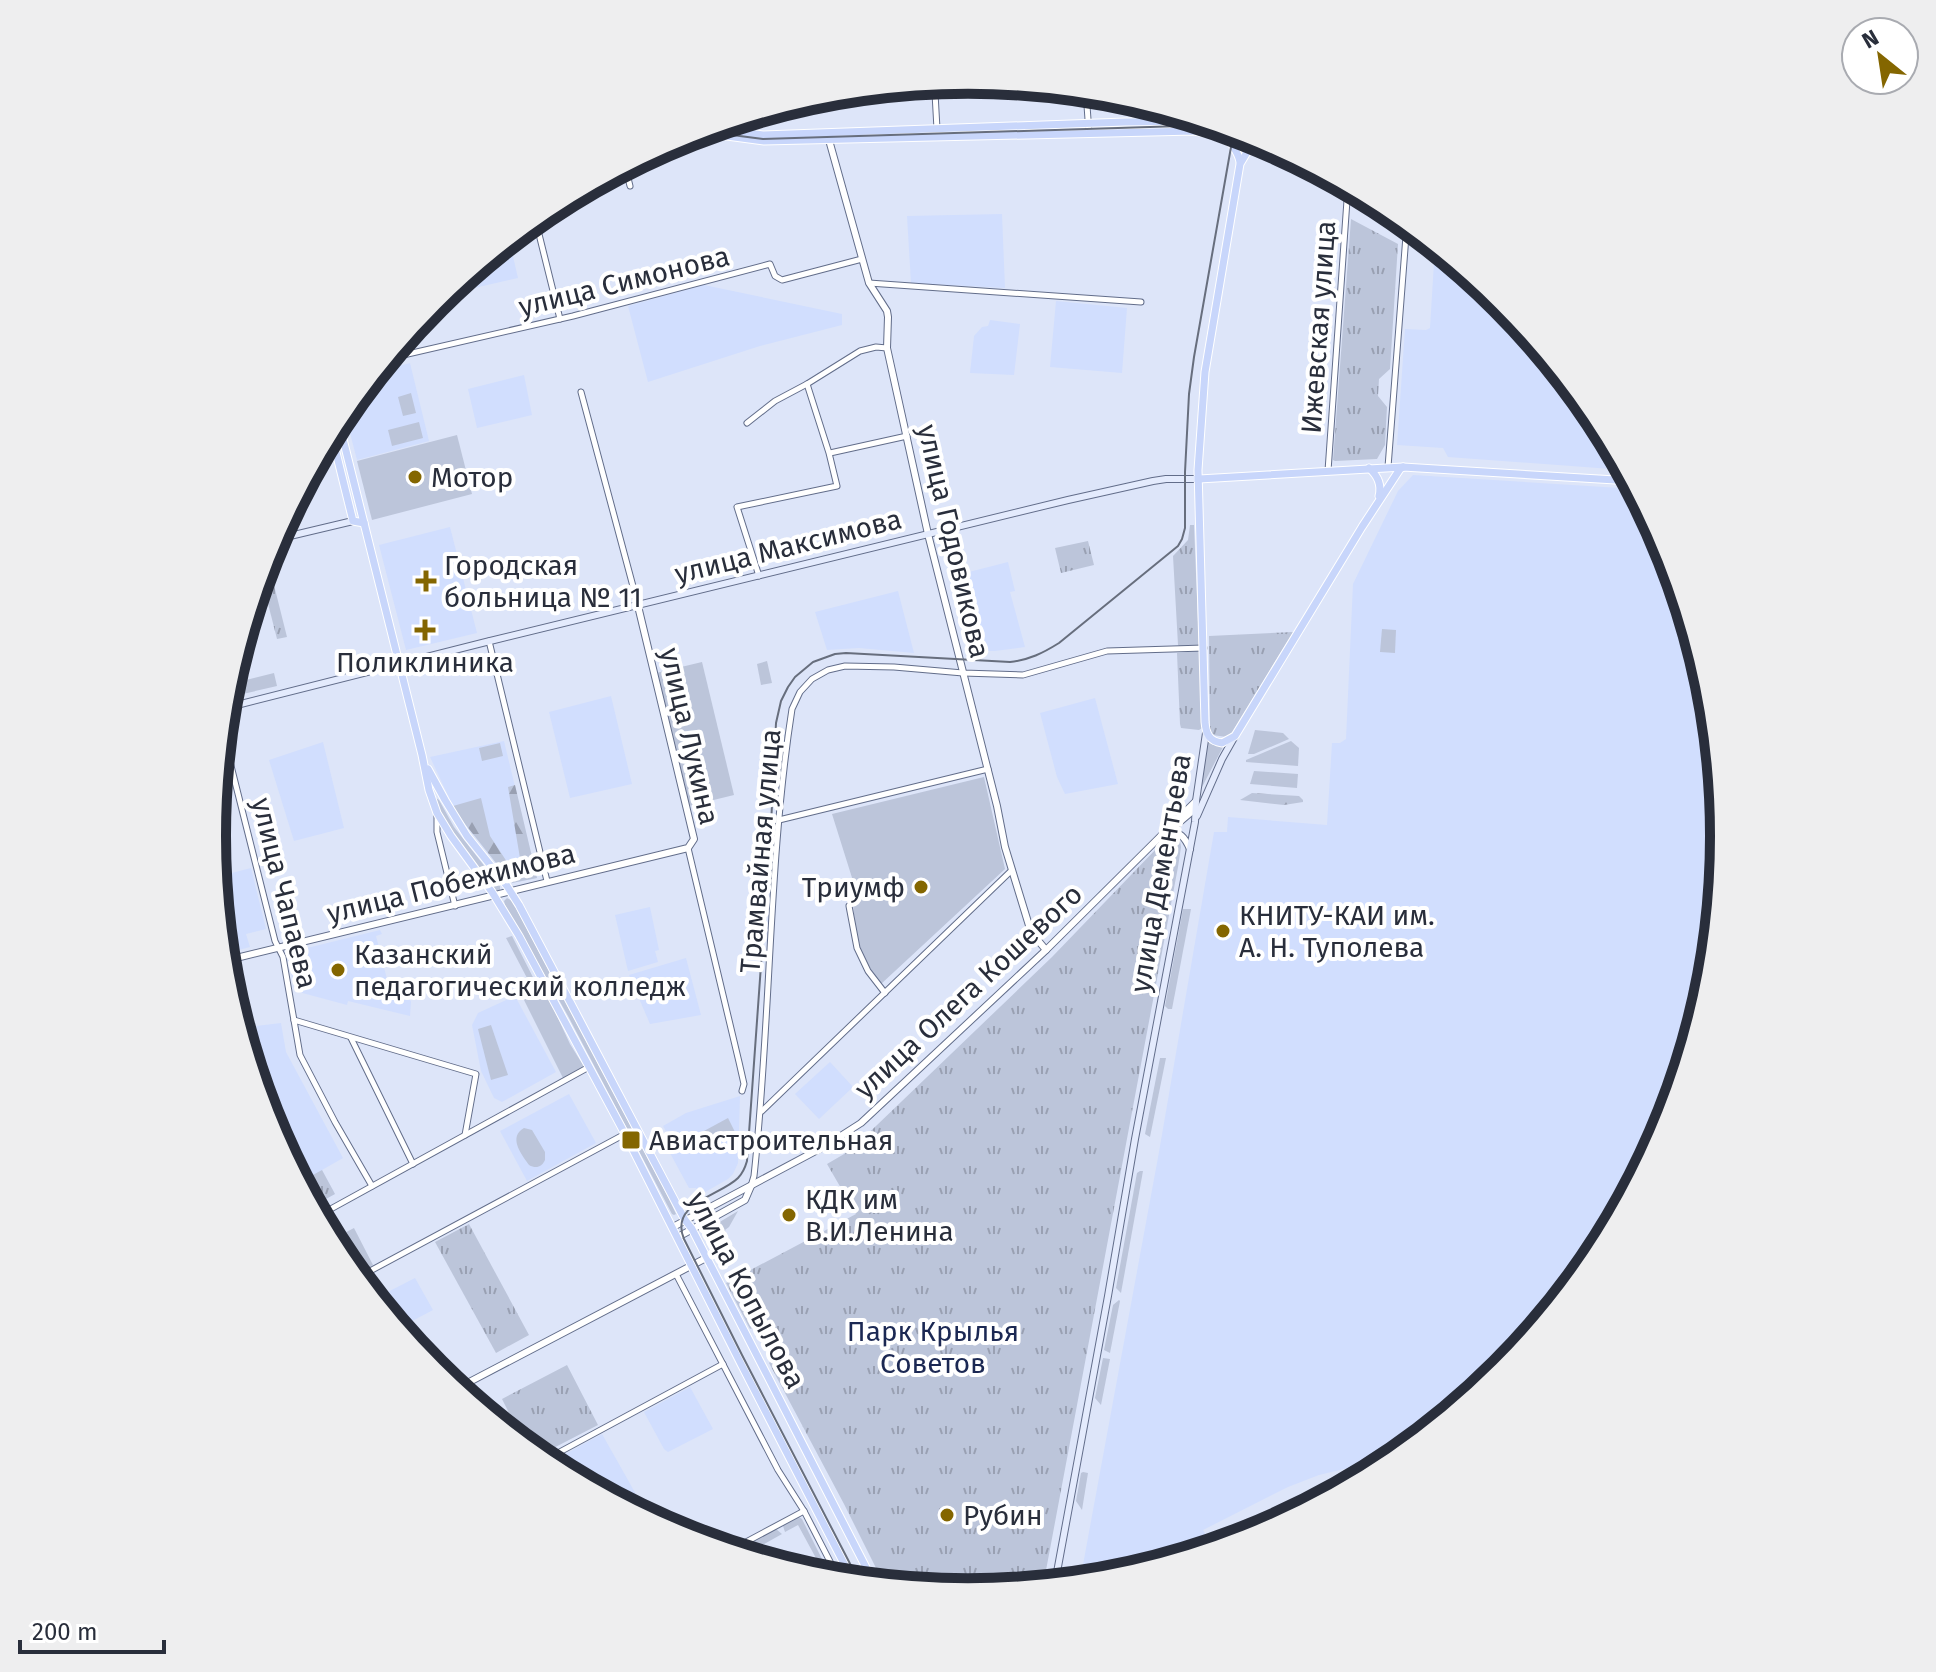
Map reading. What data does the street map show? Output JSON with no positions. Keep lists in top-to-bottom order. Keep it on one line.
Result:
{"streets":{"main road":["улица Максимова","улица Дементьева","улица Копылова"],"street":["улица Симонова","Ижевская улица","улица Годовикова","улица Лукина","Трамвайная улица","улица Побежимова","улица Чапаева","улица Олега Кошевого"]},"crossings":[["улица Симонова","улица Годовикова"],["Ижевская улица","улица Максимова"],["улица Годовикова","улица Максимова"],["улица Годовикова","Трамвайная улица"],["улица Годовикова","улица Олега Кошевого"],["улица Максимова","улица Лукина"],["улица Максимова","улица Дементьева"],["улица Лукина","улица Побежимова"],["Трамвайная улица","улица Дементьева"],["Трамвайная улица","улица Олега Кошевого"],["улица Дементьева","улица Олега Кошевого"],["улица Побежимова","улица Чапаева"],["улица Побежимова","улица Копылова"],["улица Олега Кошевого","улица Копылова"]],"parks":["Парк Крылья Советов"],"places":{"other":["Мотор","Триумф","КНИТУ-КАИ им. А. Н. Туполева","Казанский педагогический колледж","КДК им В.И.Ленина","Рубин"],"health":["Городская больница № 11","Поликлиника"],"transit":["Авиастроительная"]},"scale_bar":"200 m","north":"top left"}
